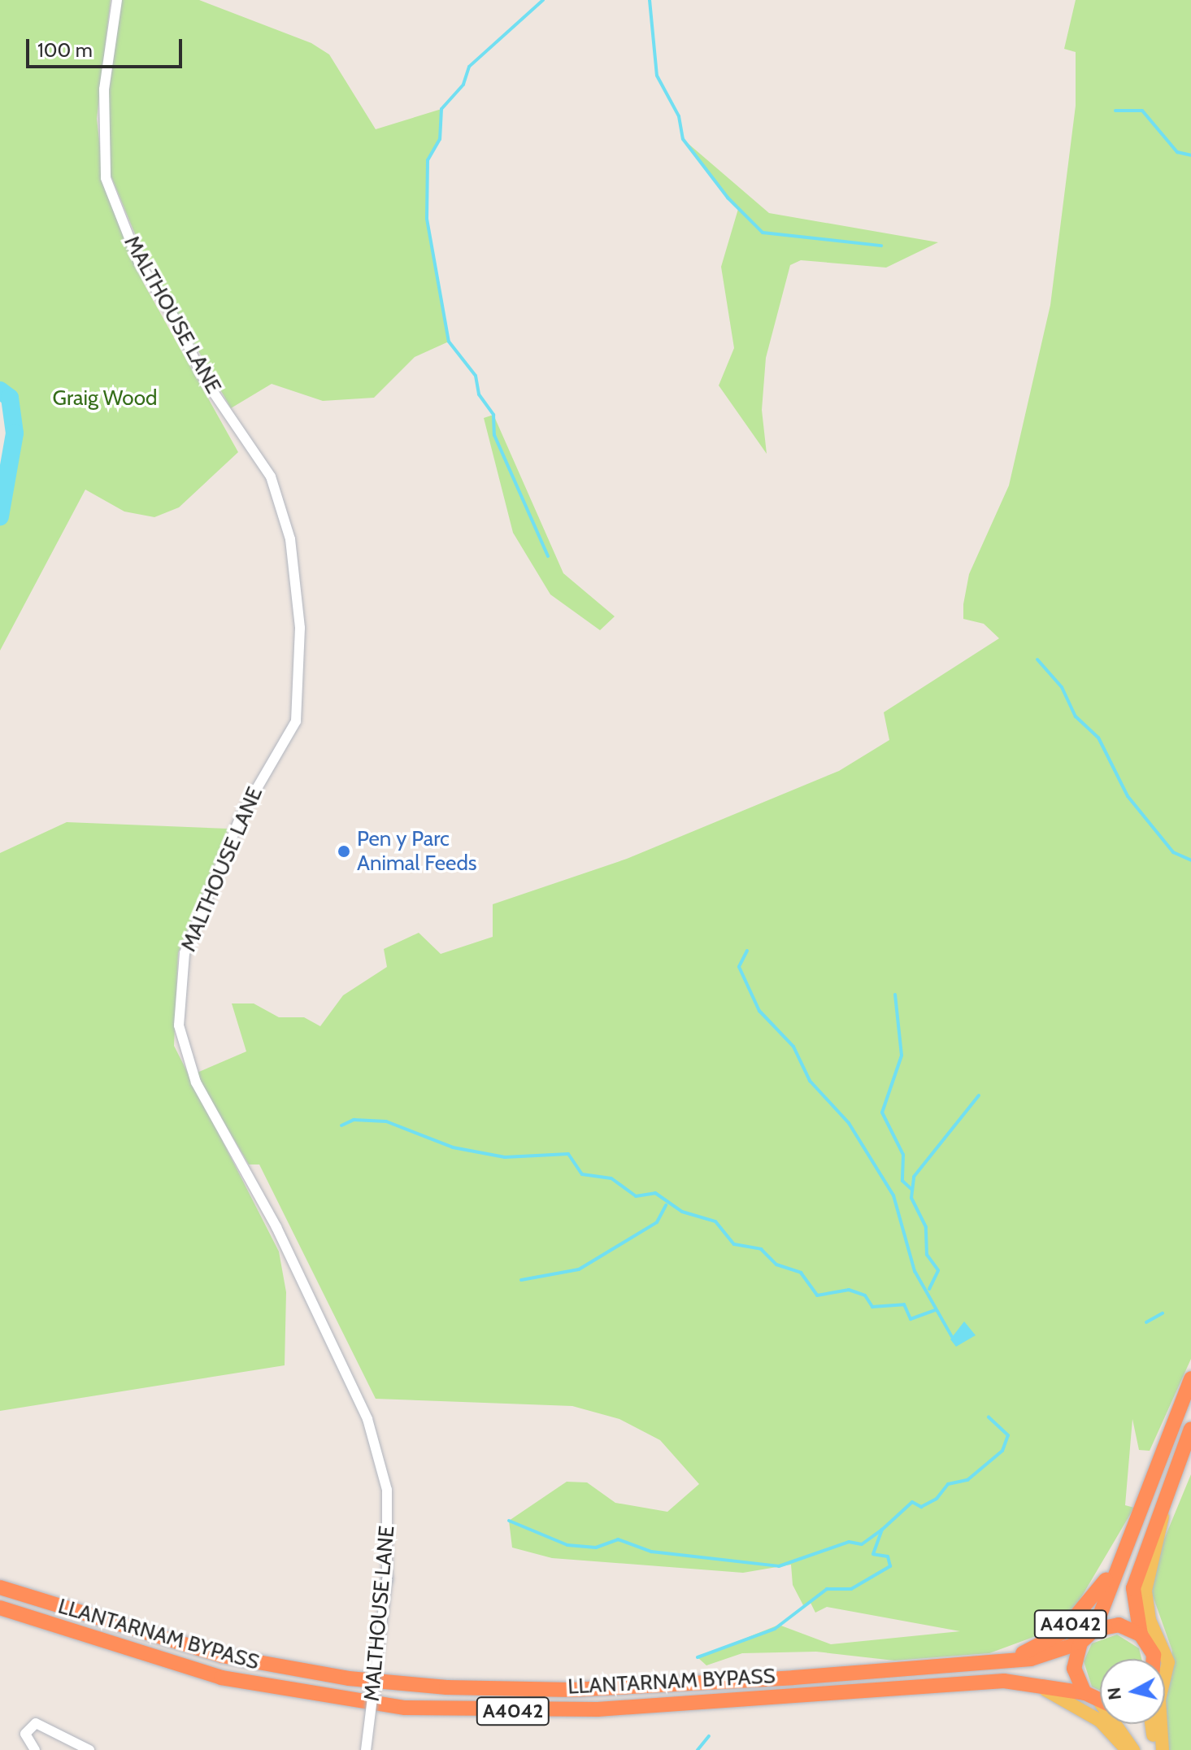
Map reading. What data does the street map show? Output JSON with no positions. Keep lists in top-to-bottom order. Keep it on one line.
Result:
{"streets":{"highway":["A4042","LLANTARNAM BYPASS"],"street":["MALTHOUSE LANE"]},"crossings":[["A4042","LLANTARNAM BYPASS"]],"parks":["Graig Wood"],"places":["Pen y Parc Animal Feeds"],"scale_bar":"100 m","north":"left"}
